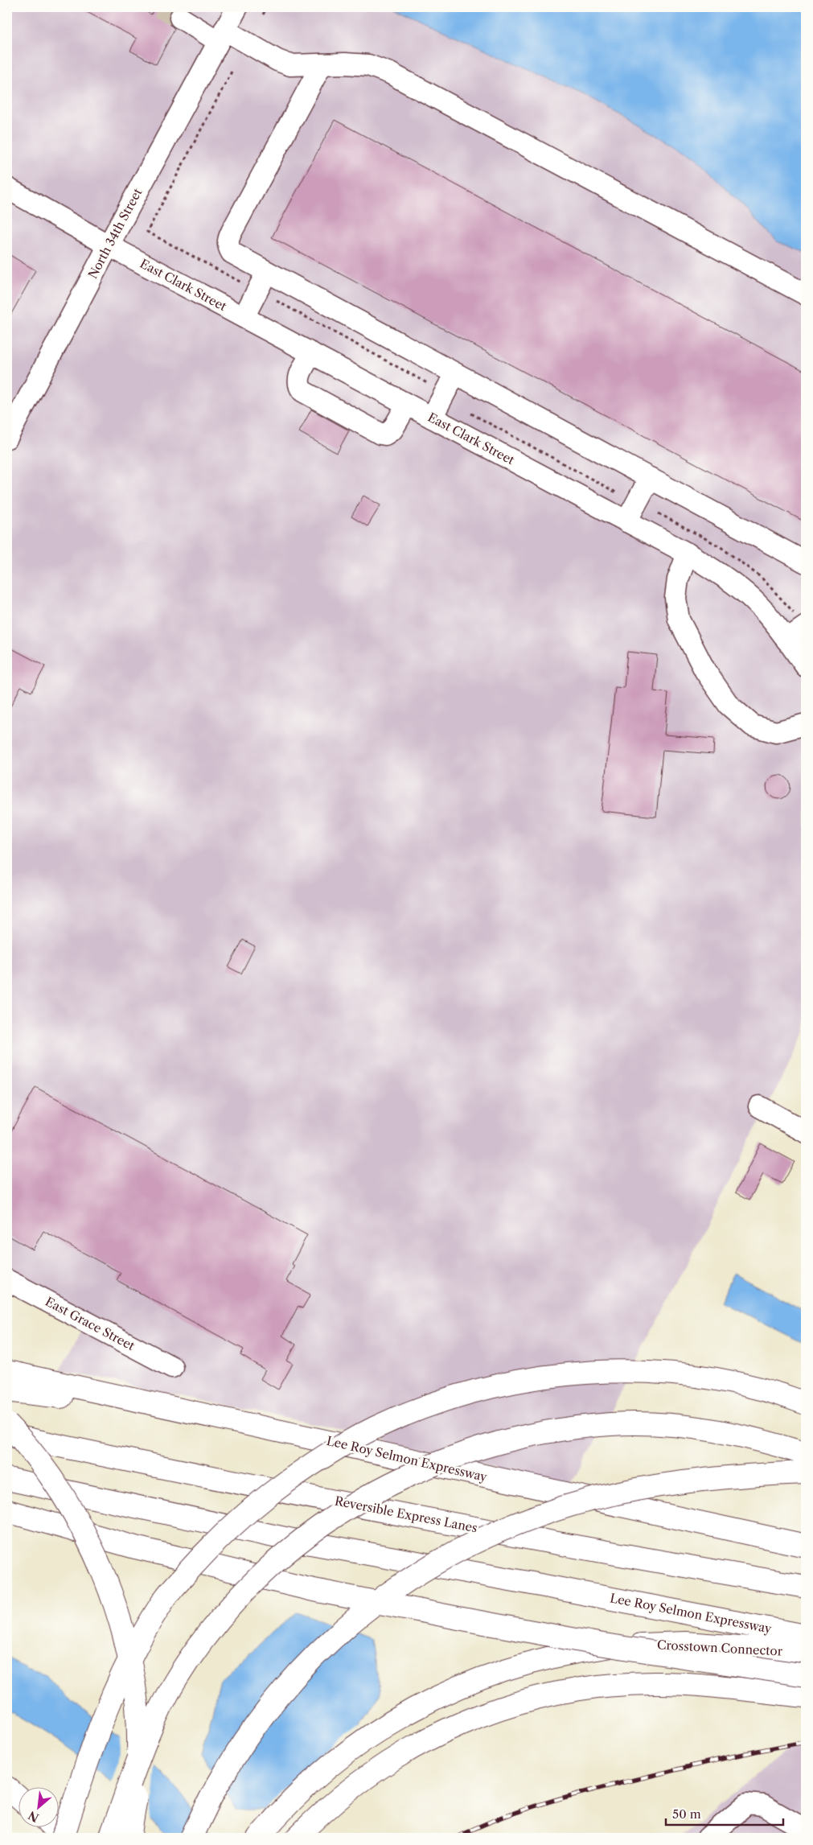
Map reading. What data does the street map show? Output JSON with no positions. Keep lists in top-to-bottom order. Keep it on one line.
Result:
{"streets":{"main road":["Lee Roy Selmon Expressway","Reversible Express Lanes","Crosstown Connector"],"street":["North 34th Street","East Clark Street","East Grace Street"]},"crossings":[["North 34th Street","East Clark Street"]],"scale_bar":"50 m","north":"bottom left"}
